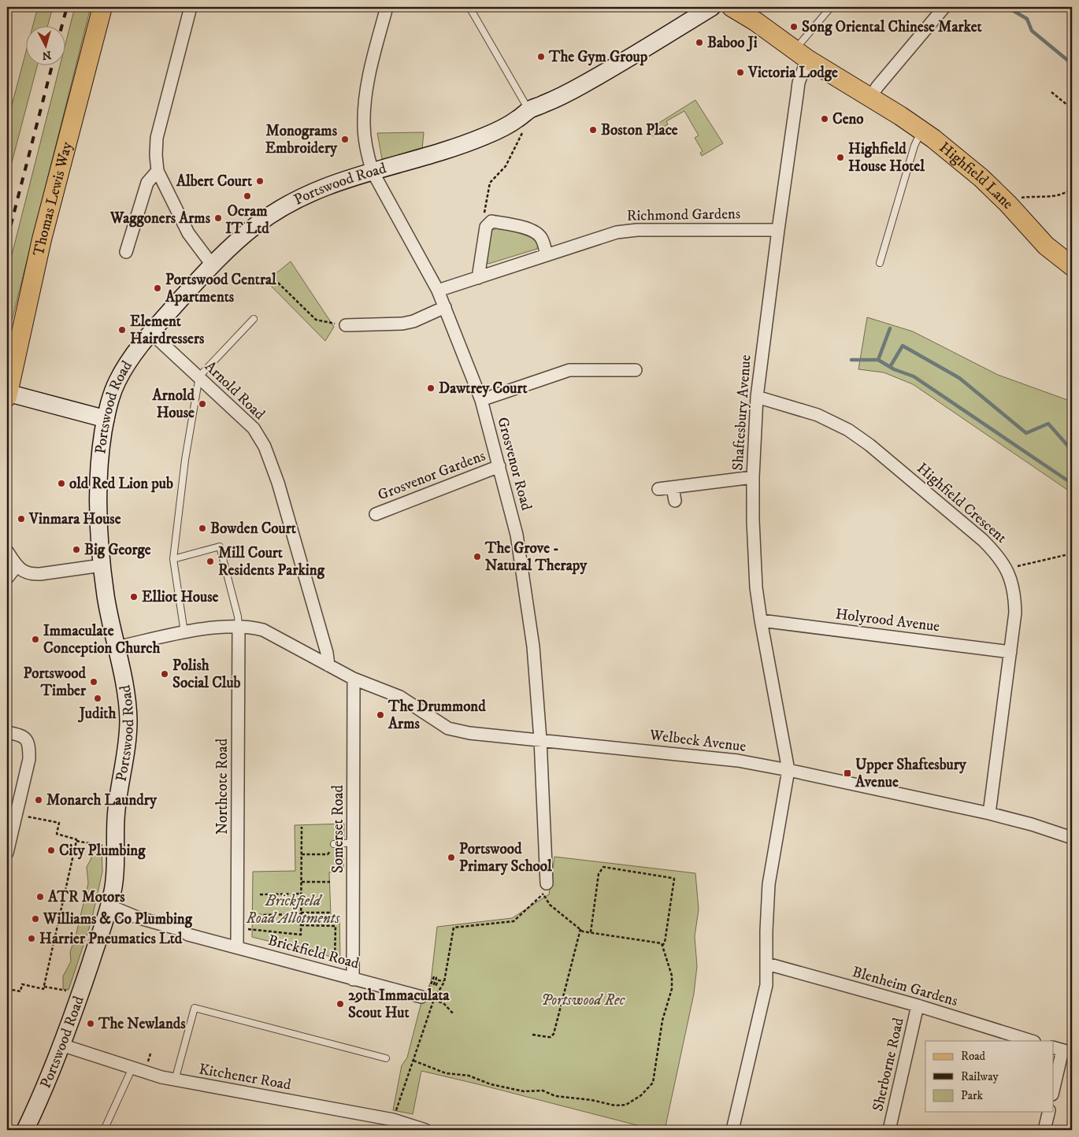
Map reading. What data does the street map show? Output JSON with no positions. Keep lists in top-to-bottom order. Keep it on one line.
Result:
{"streets":{"main road":["Highfield Lane","Thomas Lewis Way"],"street":["Portswood Road","Richmond Gardens","Arnold Road","Shaftesbury Avenue","Grosvenor Road","Grosvenor Gardens","Highfield Crescent","Holyrood Avenue","Welbeck Avenue","Northcote Road","Somerset Road","Brickfield Road","Blenheim Gardens","Sherborne Road","Kitchener Road"]},"crossings":[["Highfield Lane","Shaftesbury Avenue"],["Portswood Road","Thomas Lewis Way"],["Portswood Road","Arnold Road"],["Portswood Road","Grosvenor Road"],["Portswood Road","Welbeck Avenue"],["Portswood Road","Brickfield Road"],["Portswood Road","Kitchener Road"],["Richmond Gardens","Shaftesbury Avenue"],["Richmond Gardens","Grosvenor Road"],["Arnold Road","Welbeck Avenue"],["Shaftesbury Avenue","Highfield Crescent"],["Shaftesbury Avenue","Holyrood Avenue"],["Shaftesbury Avenue","Welbeck Avenue"],["Grosvenor Road","Grosvenor Gardens"],["Grosvenor Road","Welbeck Avenue"],["Highfield Crescent","Holyrood Avenue"],["Highfield Crescent","Welbeck Avenue"],["Welbeck Avenue","Northcote Road"],["Welbeck Avenue","Somerset Road"],["Northcote Road","Brickfield Road"],["Somerset Road","Brickfield Road"],["Blenheim Gardens","Sherborne Road"]],"parks":["Brickfield Road Allotments","Portswood Rec"],"places":{"other":["Song Oriental Chinese Market","Baboo Ji","The Gym Group","Victoria Lodge","Ceno","Boston Place","Monograms Embroidery","Highfield House Hotel","Albert Court","Ocram IT Ltd","Waggoners Arms","Portswood Central Apartments","Element Hairdressers","Dawtrey Court","Arnold House","old Red Lion pub","Vinmara House","Bowden Court","Big George","The Grove - Natural Therapy","Mill Court Residents Parking","Elliot House","Immaculate Conception Church","Polish Social Club","Portswood Timber","Judith","The Drummond Arms","Monarch Laundry","City Plumbing","Portswood Primary School","ATR Motors","Williams & Co Plumbing","Harrier Pneumatics Ltd","29th Immaculata Scout Hut","The Newlands"],"transit":["Upper Shaftesbury Avenue"]},"legend":["Road","Railway","Park"],"north":"bottom"}
